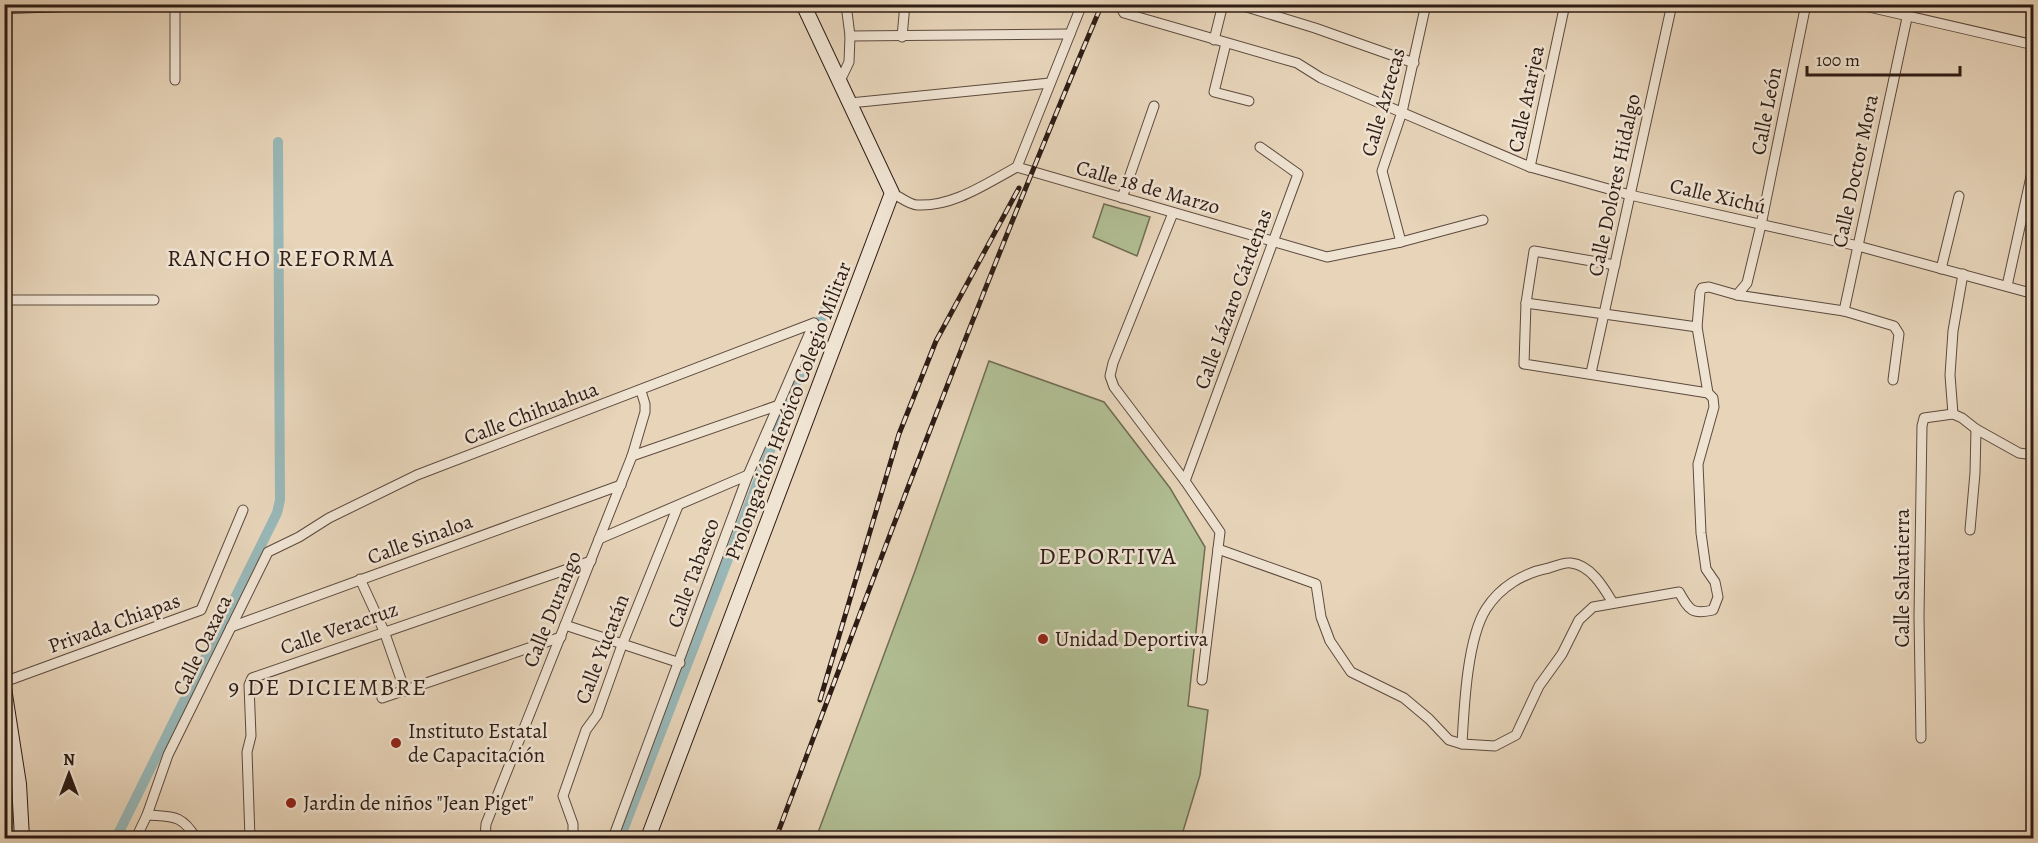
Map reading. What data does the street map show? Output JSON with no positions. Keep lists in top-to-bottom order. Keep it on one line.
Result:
{"streets":{"street":["Calle Atarjea","Calle Aztecas","Calle León","Calle Doctor Mora","Calle Dolores Hidalgo","Calle 18 de Marzo","Calle Xichú","Calle Lázaro Cárdenas","Prolongación Heróico Colegio Militar","Calle Chihuahua","Calle Sinaloa","Calle Tabasco","Calle Salvatierra","Calle Durango","Privada Chiapas","Calle Veracruz","Calle Oaxaca","Calle Yucatán"]},"crossings":[["Calle Atarjea","Calle Xichú"],["Calle Aztecas","Calle 18 de Marzo"],["Calle Aztecas","Calle Xichú"],["Calle León","Calle Xichú"],["Calle Doctor Mora","Calle Xichú"],["Calle Dolores Hidalgo","Calle Xichú"],["Calle 18 de Marzo","Calle Lázaro Cárdenas"],["Calle Chihuahua","Calle Tabasco"],["Calle Chihuahua","Calle Durango"],["Calle Chihuahua","Calle Oaxaca"],["Calle Sinaloa","Calle Durango"],["Calle Sinaloa","Calle Oaxaca"],["Calle Durango","Calle Veracruz"]],"districts":["RANCHO REFORMA","DEPORTIVA","9 DE DICIEMBRE"],"places":["Unidad Deportiva","Instituto Estatal de Capacitación","Jardin de niños \"Jean Piget\""],"scale_bar":"100 m","north":"top"}
